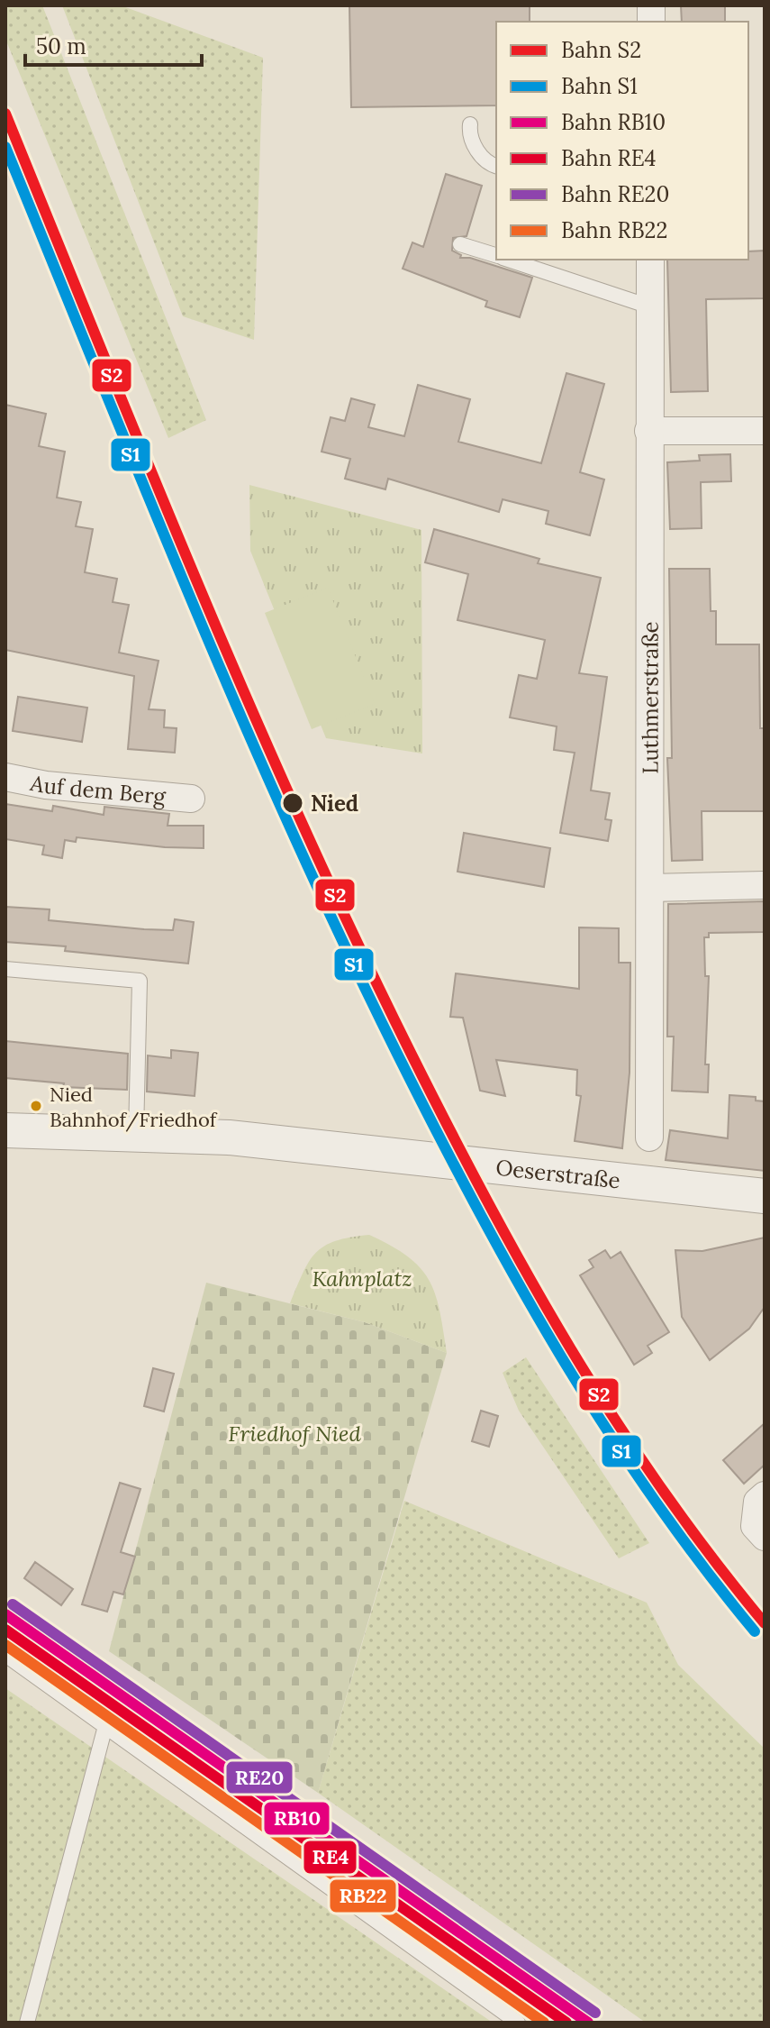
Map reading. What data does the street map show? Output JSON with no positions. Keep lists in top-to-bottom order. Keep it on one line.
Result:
{"streets":{"street":["Luthmerstraße","Auf dem Berg","Oeserstraße"]},"parks":["Kahnplatz","Friedhof Nied"],"places":["Nied","Nied Bahnhof/Friedhof"],"lines":["rail line S2","rail line S1","rail line RE20","rail line RB10","rail line RE4","rail line RB22"],"legend":["Bahn S2","Bahn S1","Bahn RB10","Bahn RE4","Bahn RE20","Bahn RB22"],"scale_bar":"50 m"}
